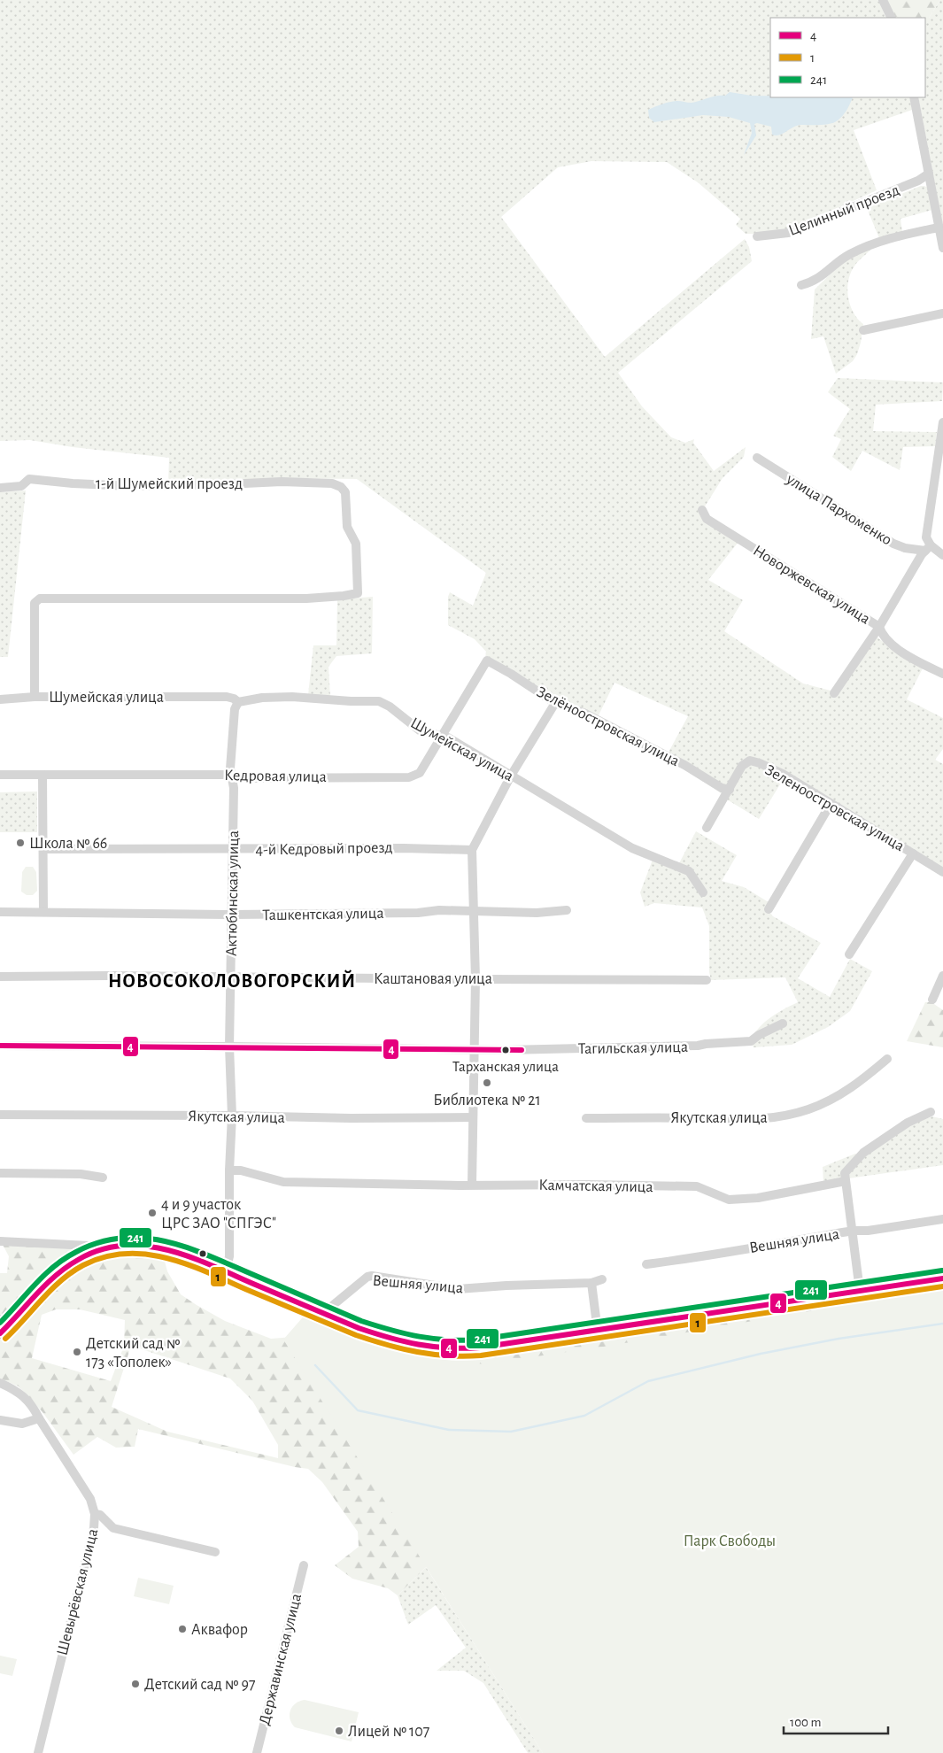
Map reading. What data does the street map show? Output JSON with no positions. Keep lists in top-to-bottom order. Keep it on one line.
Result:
{"streets":{"street":["Целинный проезд","1-й Шумейский проезд","улица Пархоменко","Новоржевская улица","Шумейская улица","Зелёноостровская улица","Кедровая улица","Зеленоостровская улица","4-й Кедровый проезд","Актюбинская улица","Ташкентская улица","Каштановая улица","Тагильская улица","Якутская улица","Камчатская улица","Вешняя улица","Шевырёвская улица","Державинская улица"]},"crossings":[["1-й Шумейский проезд","Шумейская улица"],["Шумейская улица","Кедровая улица"],["Шумейская улица","Актюбинская улица"],["Зелёноостровская улица","Кедровая улица"],["Зелёноостровская улица","Зеленоостровская улица"],["Кедровая улица","Актюбинская улица"],["4-й Кедровый проезд","Актюбинская улица"],["Актюбинская улица","Ташкентская улица"],["Актюбинская улица","Каштановая улица"],["Актюбинская улица","Тагильская улица"],["Актюбинская улица","Якутская улица"],["Актюбинская улица","Камчатская улица"]],"districts":["НОВОСОКОЛОВОГОРСКИЙ"],"parks":["Парк Свободы"],"places":["Школа № 66","Тарханская улица","Библиотека № 21","4 и 9 участок ЦРС ЗАО \"СПГЭС\"","Детский сад № 173 «Тополек»","Аквафор","Детский сад № 97","Лицей № 107"],"lines":["transit line 4","transit line 241","transit line 1"],"legend":["4","1","241"],"scale_bar":"100 m"}
